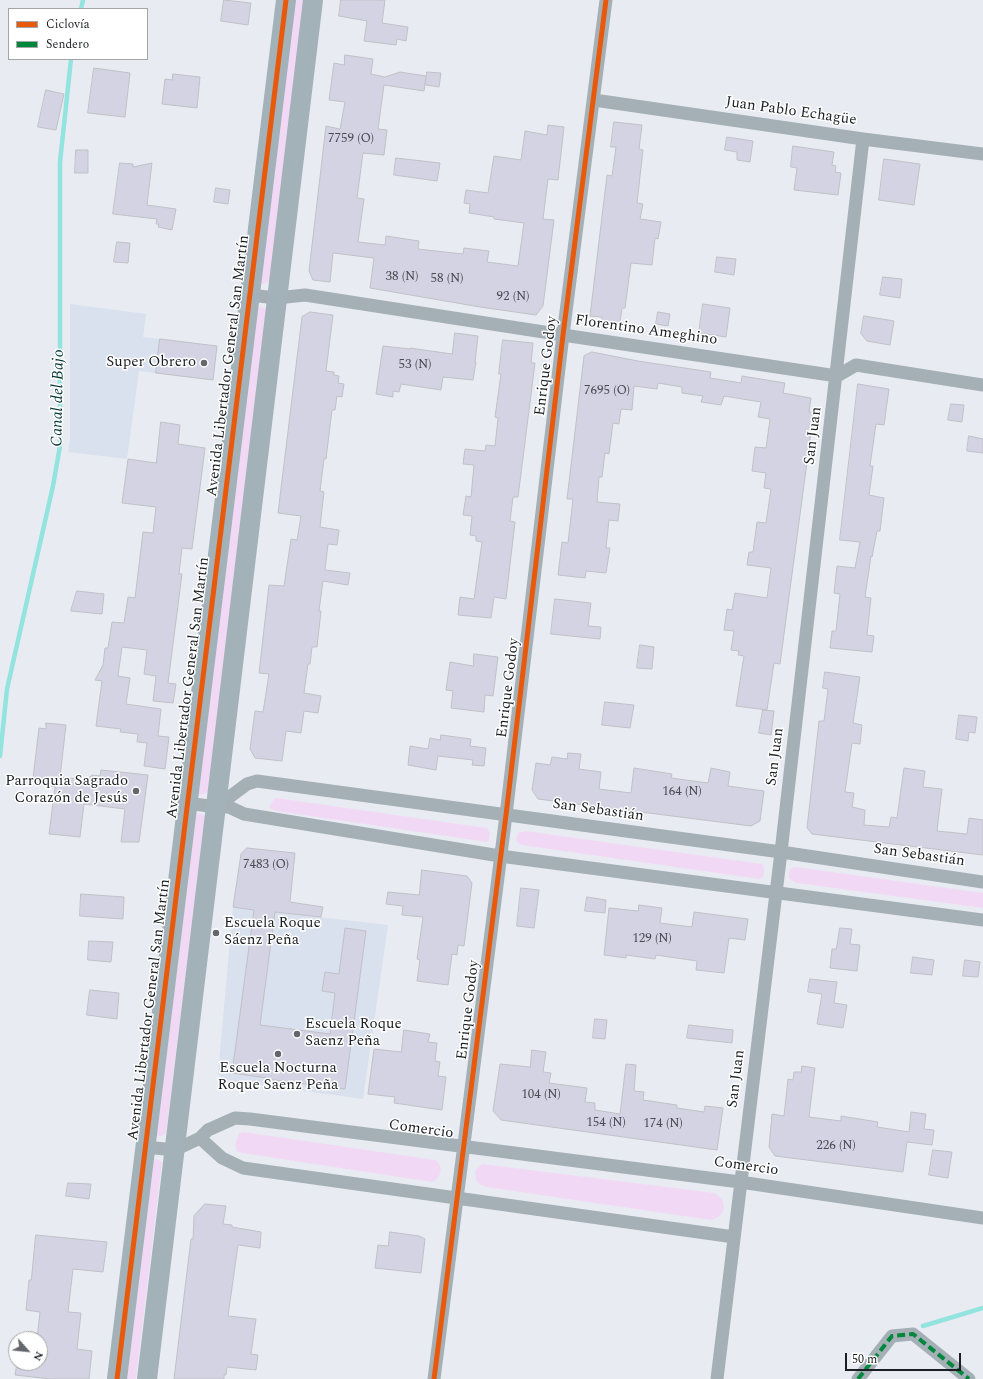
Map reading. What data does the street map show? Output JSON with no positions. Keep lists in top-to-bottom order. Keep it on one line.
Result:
{"streets":{"main road":["Avenida Libertador General San Martín"],"street":["Juan Pablo Echagüe","Florentino Ameghino","Enrique Godoy","San Juan","San Sebastián","Comercio"]},"crossings":[["Juan Pablo Echagüe","Enrique Godoy"],["Juan Pablo Echagüe","San Juan"],["Florentino Ameghino","Avenida Libertador General San Martín"],["Florentino Ameghino","Enrique Godoy"],["Florentino Ameghino","San Juan"],["Enrique Godoy","San Sebastián"],["Enrique Godoy","Comercio"],["San Juan","San Sebastián"],["San Juan","Comercio"]],"water":["Canal del Bajo"],"places":["Super Obrero","Parroquia Sagrado Corazón de Jesús","Escuela Roque Sáenz Peña","Escuela Roque Saenz Peña","Escuela Nocturna Roque Saenz Peña"],"house_numbers":["7759 (O)","38 (N)","58 (N)","92 (N)","53 (N)","7695 (O)","164 (N)","7483 (O)","129 (N)","104 (N)","154 (N)","174 (N)","226 (N)"],"legend":["Ciclovía","Sendero"],"scale_bar":"50 m","north":"bottom right"}
